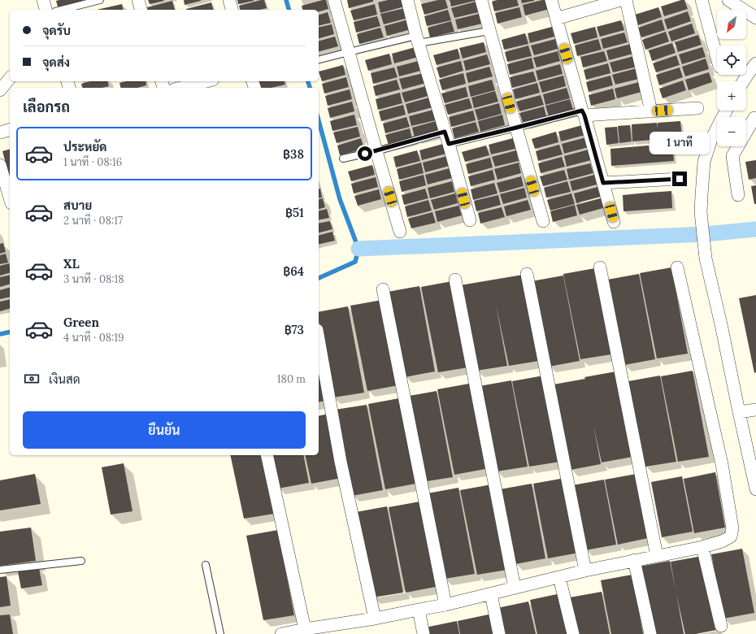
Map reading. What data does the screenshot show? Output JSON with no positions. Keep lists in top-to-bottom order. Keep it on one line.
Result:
{"north":"bottom left","page":{"map_buttons":["+","−"],"banner":["จุดรับ","จุดส่ง"],"heading":"เลือกรถ","list":[{"name":"ประหยัด","note":"1 นาที · 08:16","value":"฿38"},{"name":"สบาย","note":"2 นาที · 08:17","value":"฿51"},{"name":"XL","note":"3 นาที · 08:18","value":"฿64"},{"name":"Green","note":"4 นาที · 08:19","value":"฿73"}],"bubble":"1 นาที","pay":["เงินสด","180 m"],"buttons":"ยืนยัน"}}
